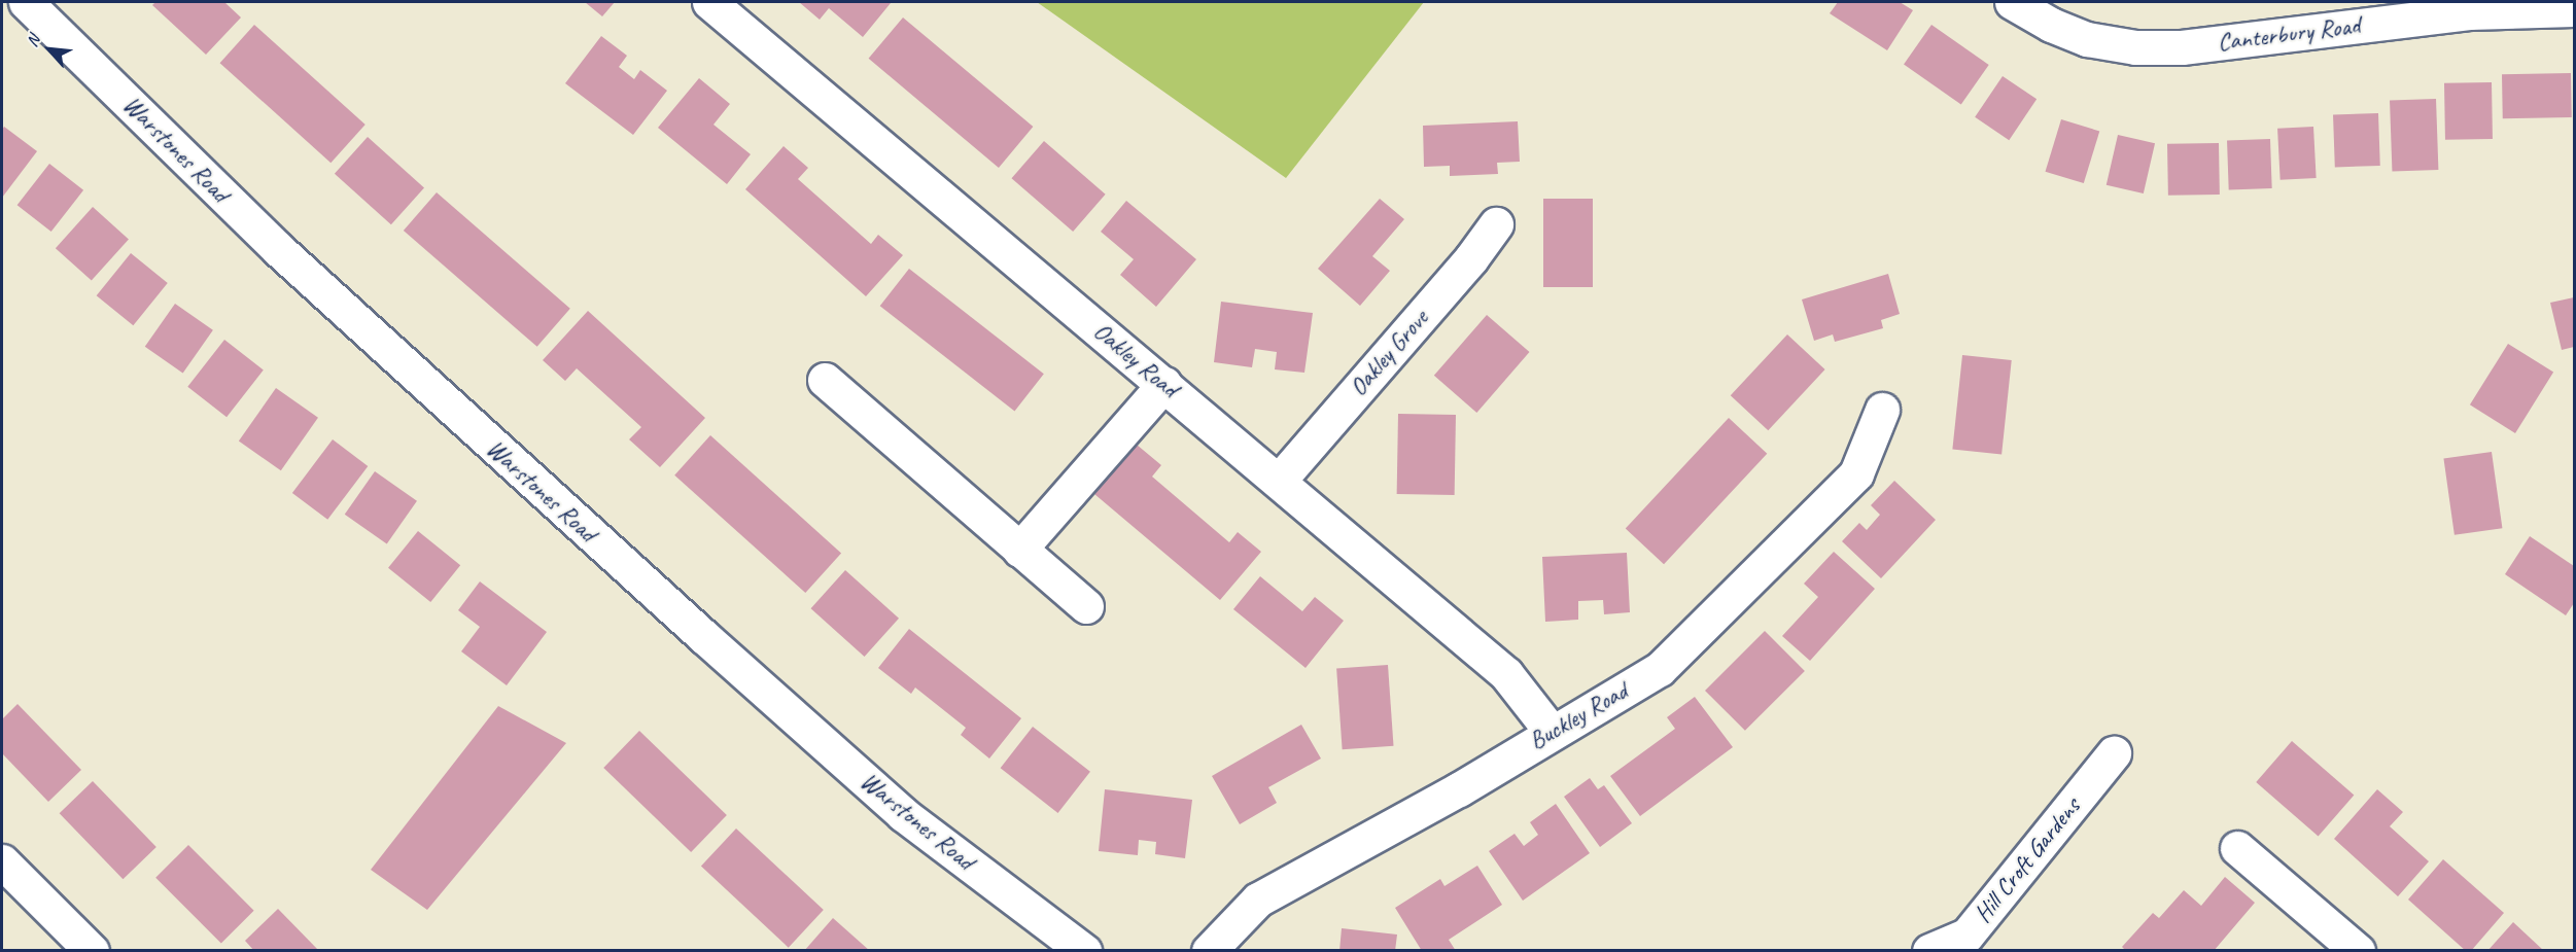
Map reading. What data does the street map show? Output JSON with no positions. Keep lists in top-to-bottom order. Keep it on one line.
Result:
{"streets":{"street":["Canterbury Road","Warstones Road","Oakley Grove","Oakley Road","Buckley Road","Hill Croft Gardens"]},"crossings":[["Oakley Grove","Oakley Road"],["Oakley Road","Buckley Road"]],"north":"top left"}
